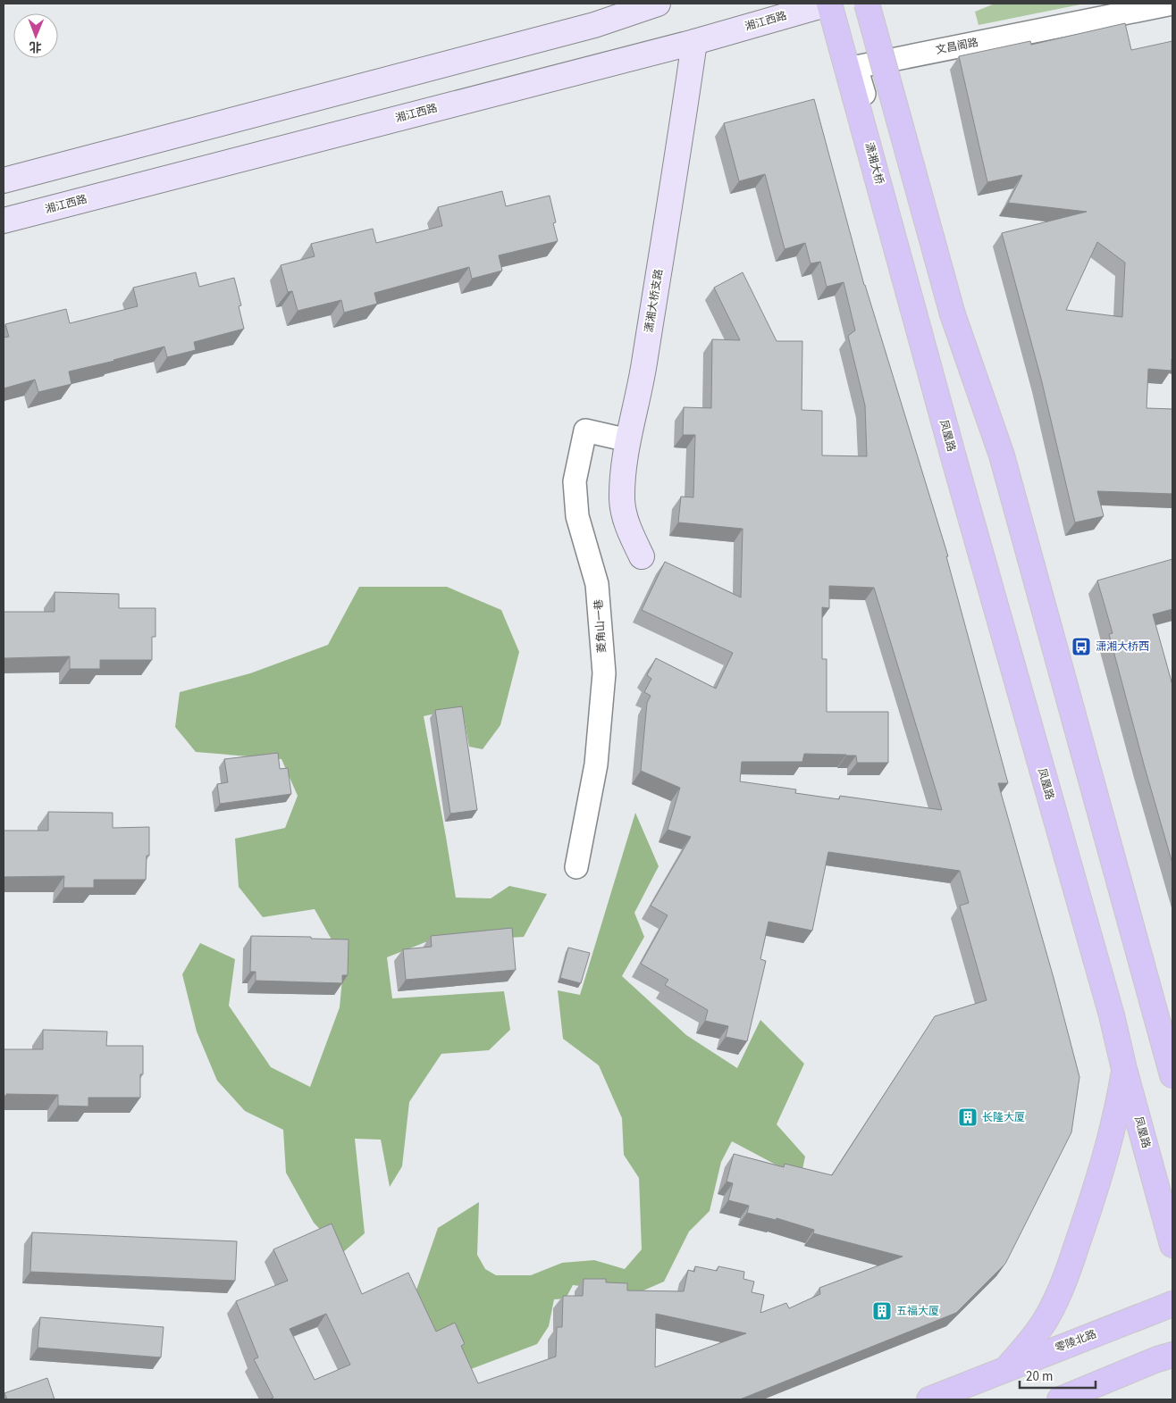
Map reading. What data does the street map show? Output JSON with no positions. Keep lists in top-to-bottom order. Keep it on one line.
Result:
{"streets":{"main road":["湘江西路","潇湘大桥","潇湘大桥支路","凤凰路","零陵北路"],"street":["文昌阁路","菱角山一巷"]},"crossings":[["湘江西路","潇湘大桥"],["湘江西路","潇湘大桥支路"],["潇湘大桥","凤凰路"],["潇湘大桥支路","菱角山一巷"]],"places":{"bus stop":["潇湘大桥西"],"building":["长隆大厦","五福大厦"]},"scale_bar":"20 m","north":"bottom"}
